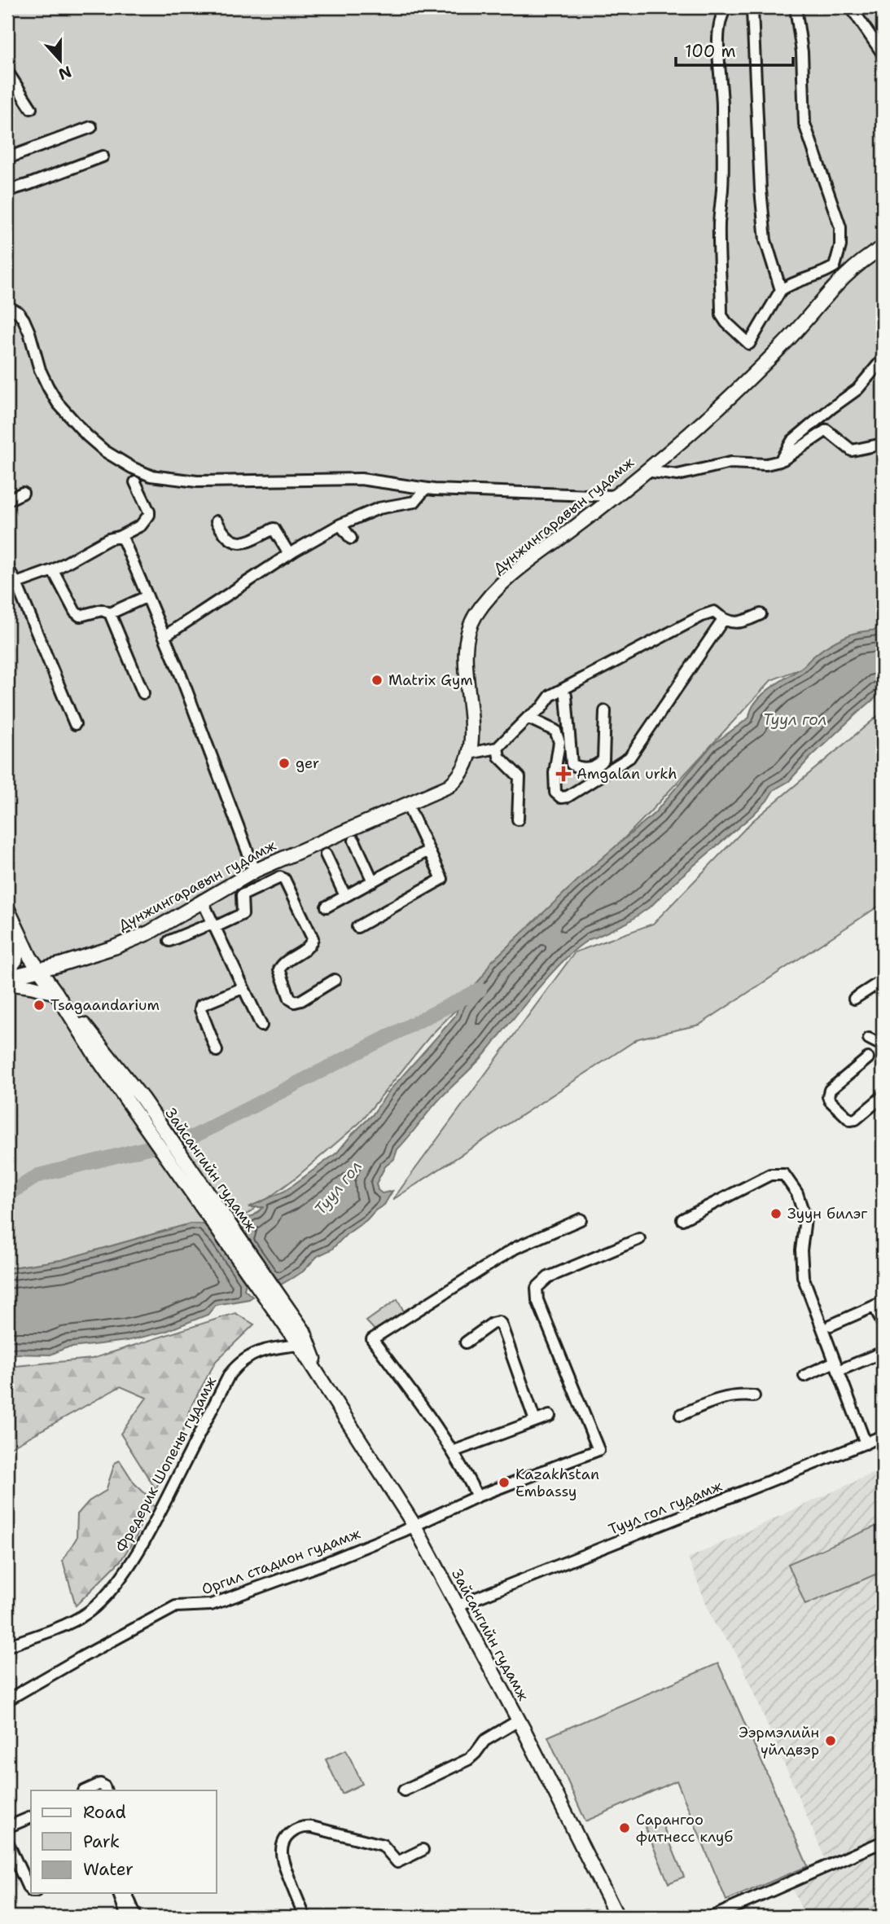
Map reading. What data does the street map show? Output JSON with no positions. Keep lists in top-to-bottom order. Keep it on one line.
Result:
{"streets":{"main road":["Дүнжингаравын гудамж","Зайсангийн гудамж"],"street":["Фредерик Шопены гудамж","Туул гол гудамж","Оргил стадион гудамж"]},"crossings":[["Дүнжингаравын гудамж","Зайсангийн гудамж"],["Зайсангийн гудамж","Фредерик Шопены гудамж"],["Зайсангийн гудамж","Туул гол гудамж"],["Зайсангийн гудамж","Оргил стадион гудамж"]],"water":["Туул гол"],"places":{"other":["Matrix Gym","ger","Tsagaandarium","Зуун билэг","Kazakhstan Embassy","Ээрмэлийн үйлдвэр","Сарангоо фитнесс клуб"],"health":["Amgalan urkh"]},"legend":["Road","Park","Water"],"scale_bar":"100 m","north":"bottom"}
